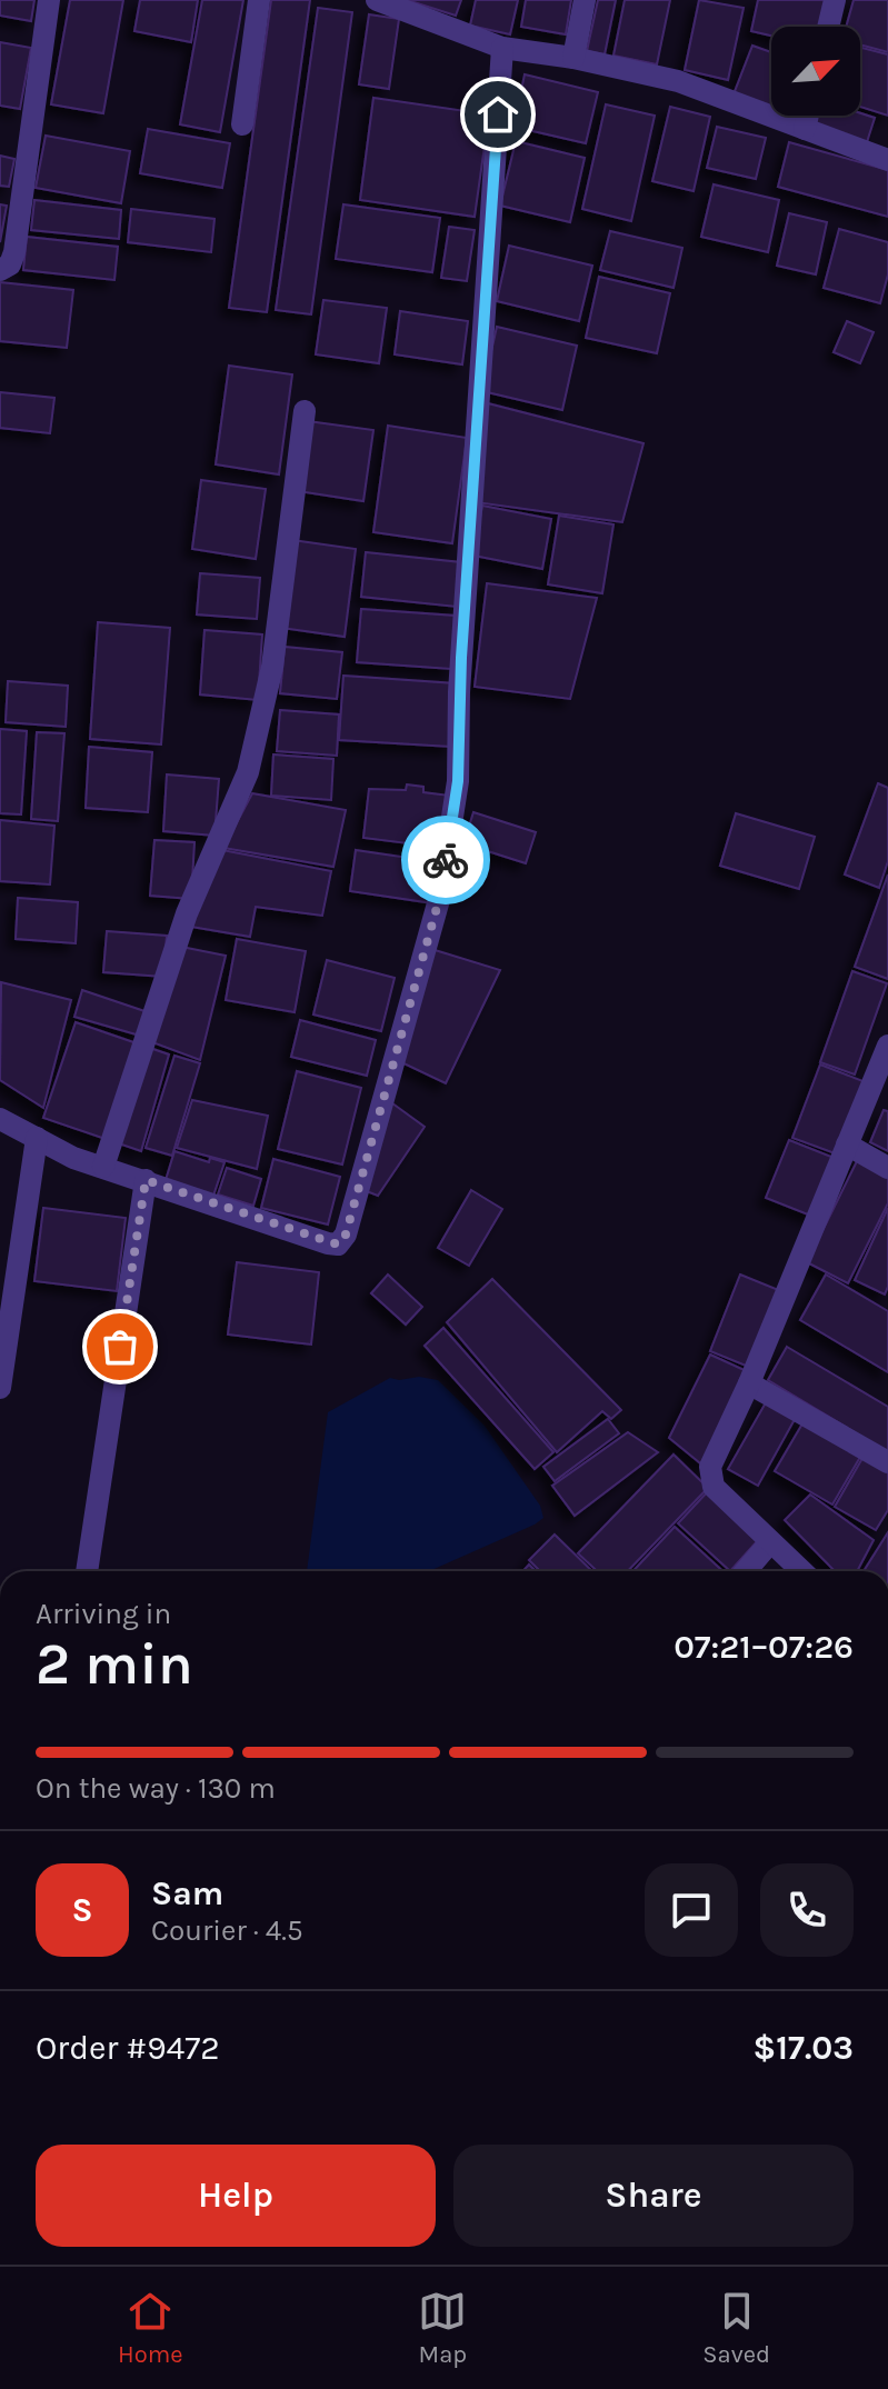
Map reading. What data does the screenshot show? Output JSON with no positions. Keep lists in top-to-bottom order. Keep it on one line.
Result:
{"north":"top right","page":{"heading":["2 min","Arriving in","07:21–07:26"],"panel":["Sam","Courier · 4.5","Order #9472","$17.03"],"bar":"On the way · 130 m","round":"S","buttons":["Help","Share"],"tabs":["Home","Map","Saved"]}}
